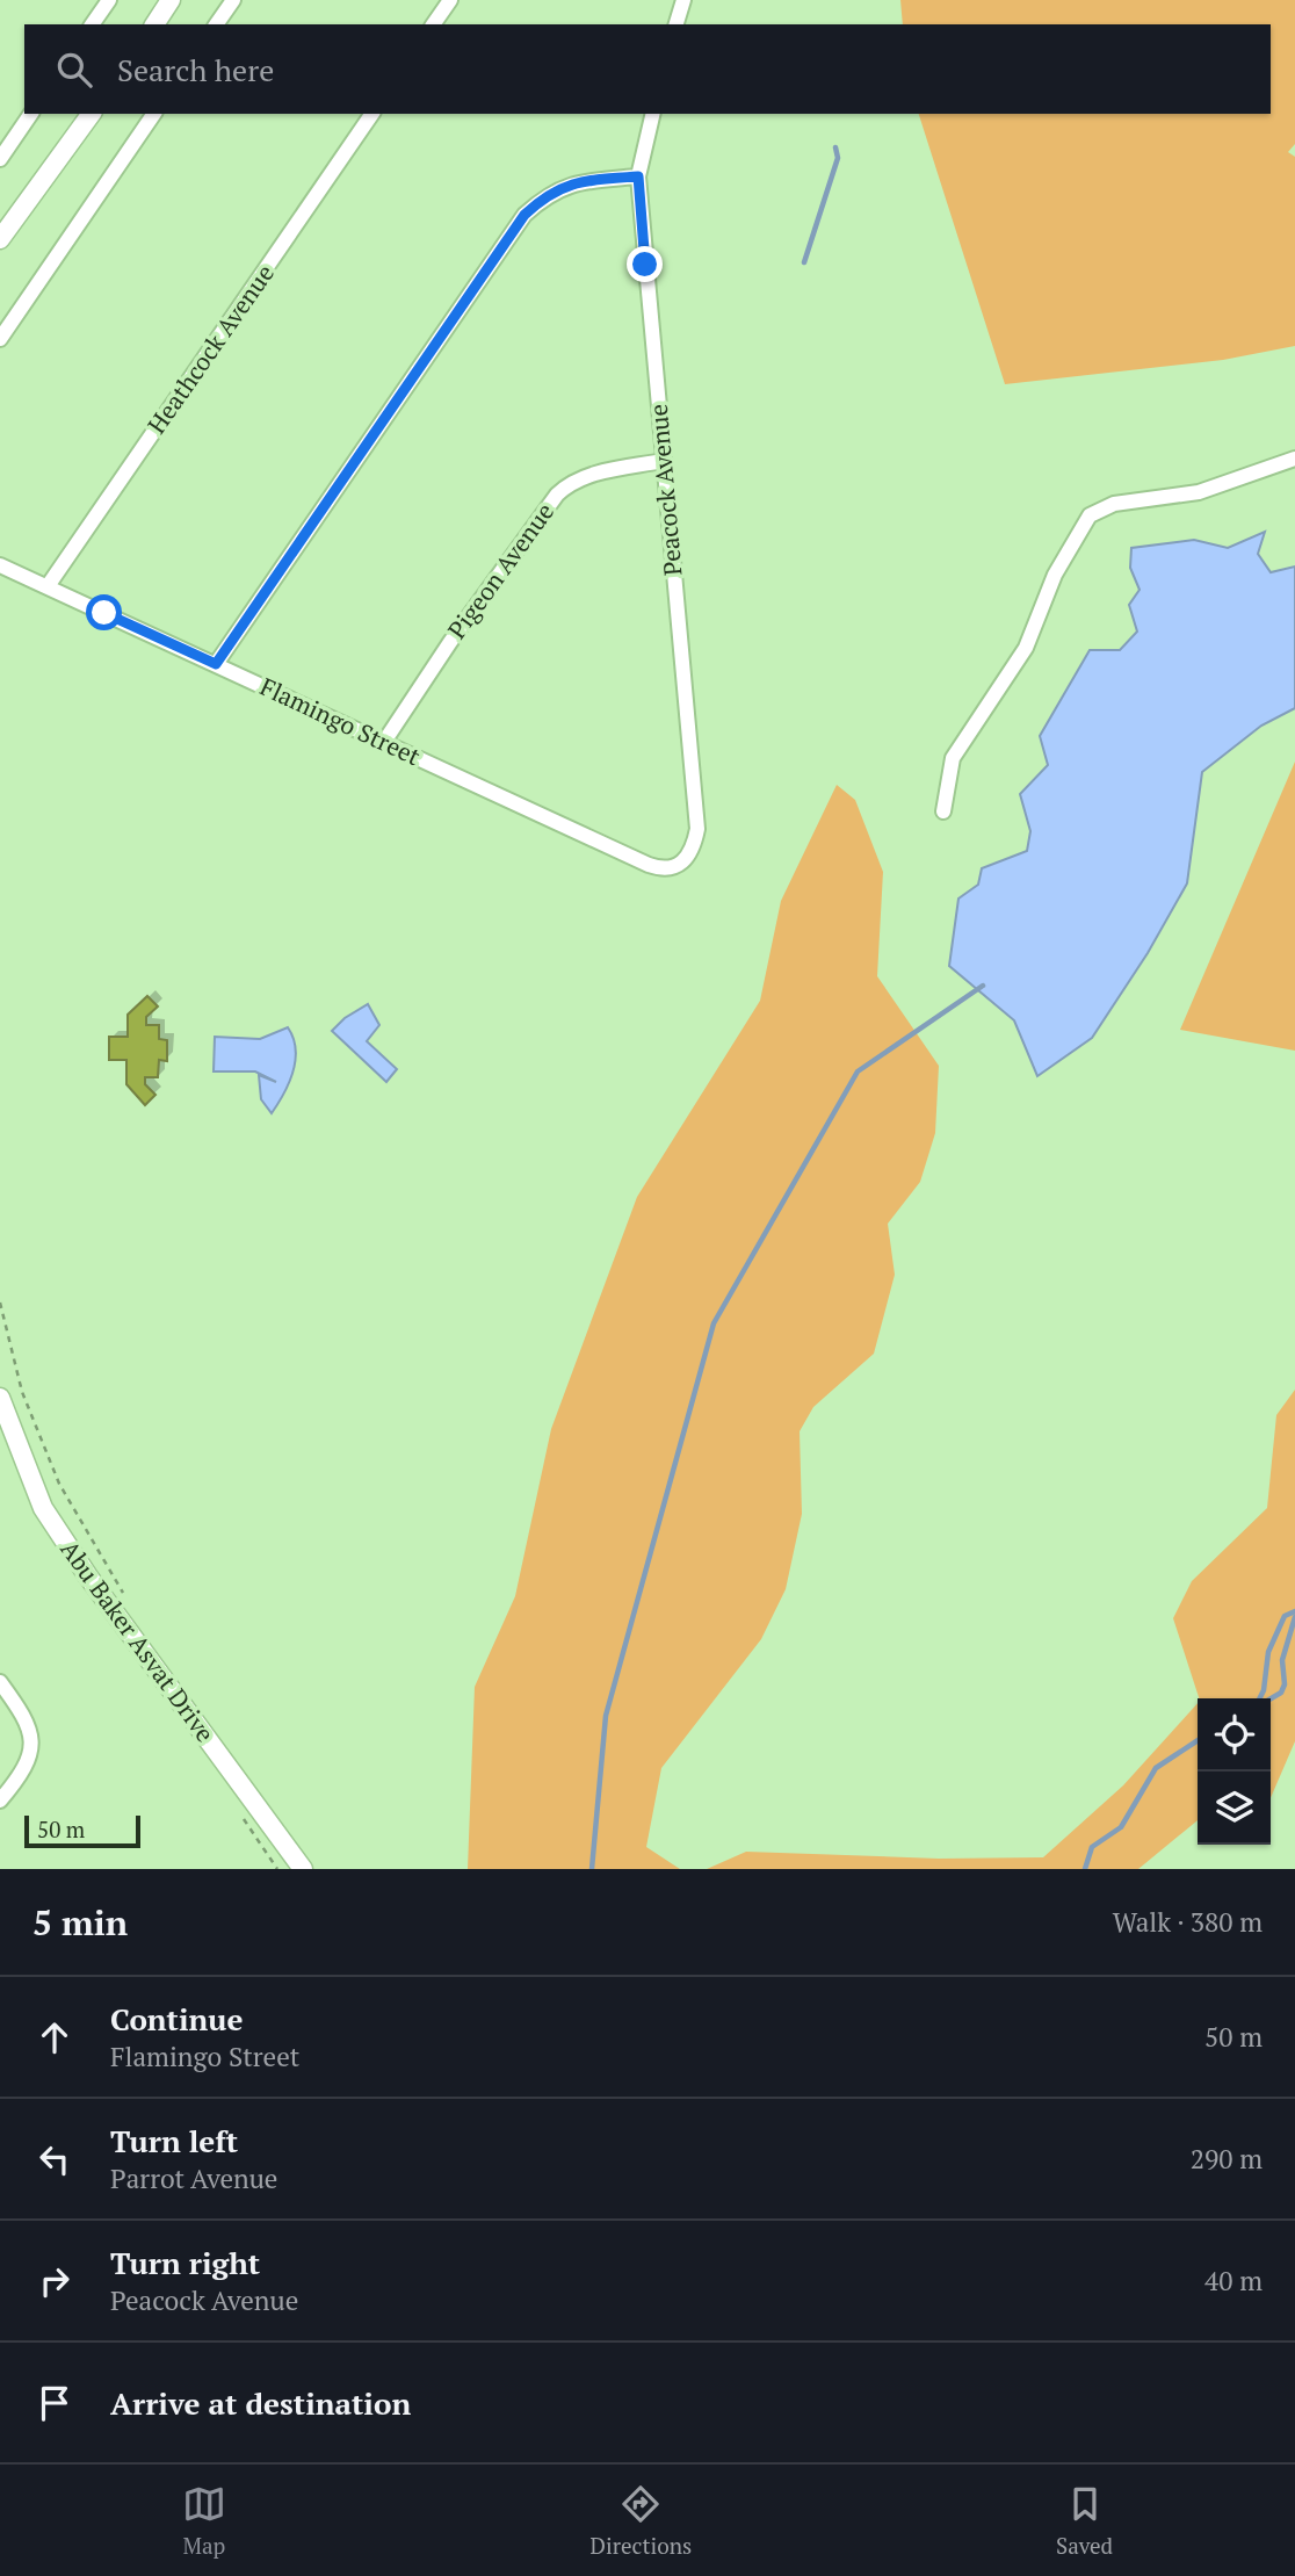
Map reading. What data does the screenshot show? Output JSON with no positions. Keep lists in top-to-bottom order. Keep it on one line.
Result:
{"streets":{"main road":["Abu Baker Asvat Drive"],"street":["Heathcock Avenue","Peacock Avenue","Pigeon Avenue","Flamingo Street"]},"crossings":[["Heathcock Avenue","Flamingo Street"],["Peacock Avenue","Pigeon Avenue"],["Peacock Avenue","Flamingo Street"],["Pigeon Avenue","Flamingo Street"]],"scale_bar":"50 m","page":{"search":"Search here","scale":"50 m","heading":["5 min","Walk · 380 m"],"list":[["Continue","Flamingo Street","50 m"],["Turn left","Parrot Avenue","290 m"],["Turn right","Peacock Avenue","40 m"],"Arrive at destination"],"nav":["Map","Directions","Saved"]}}
